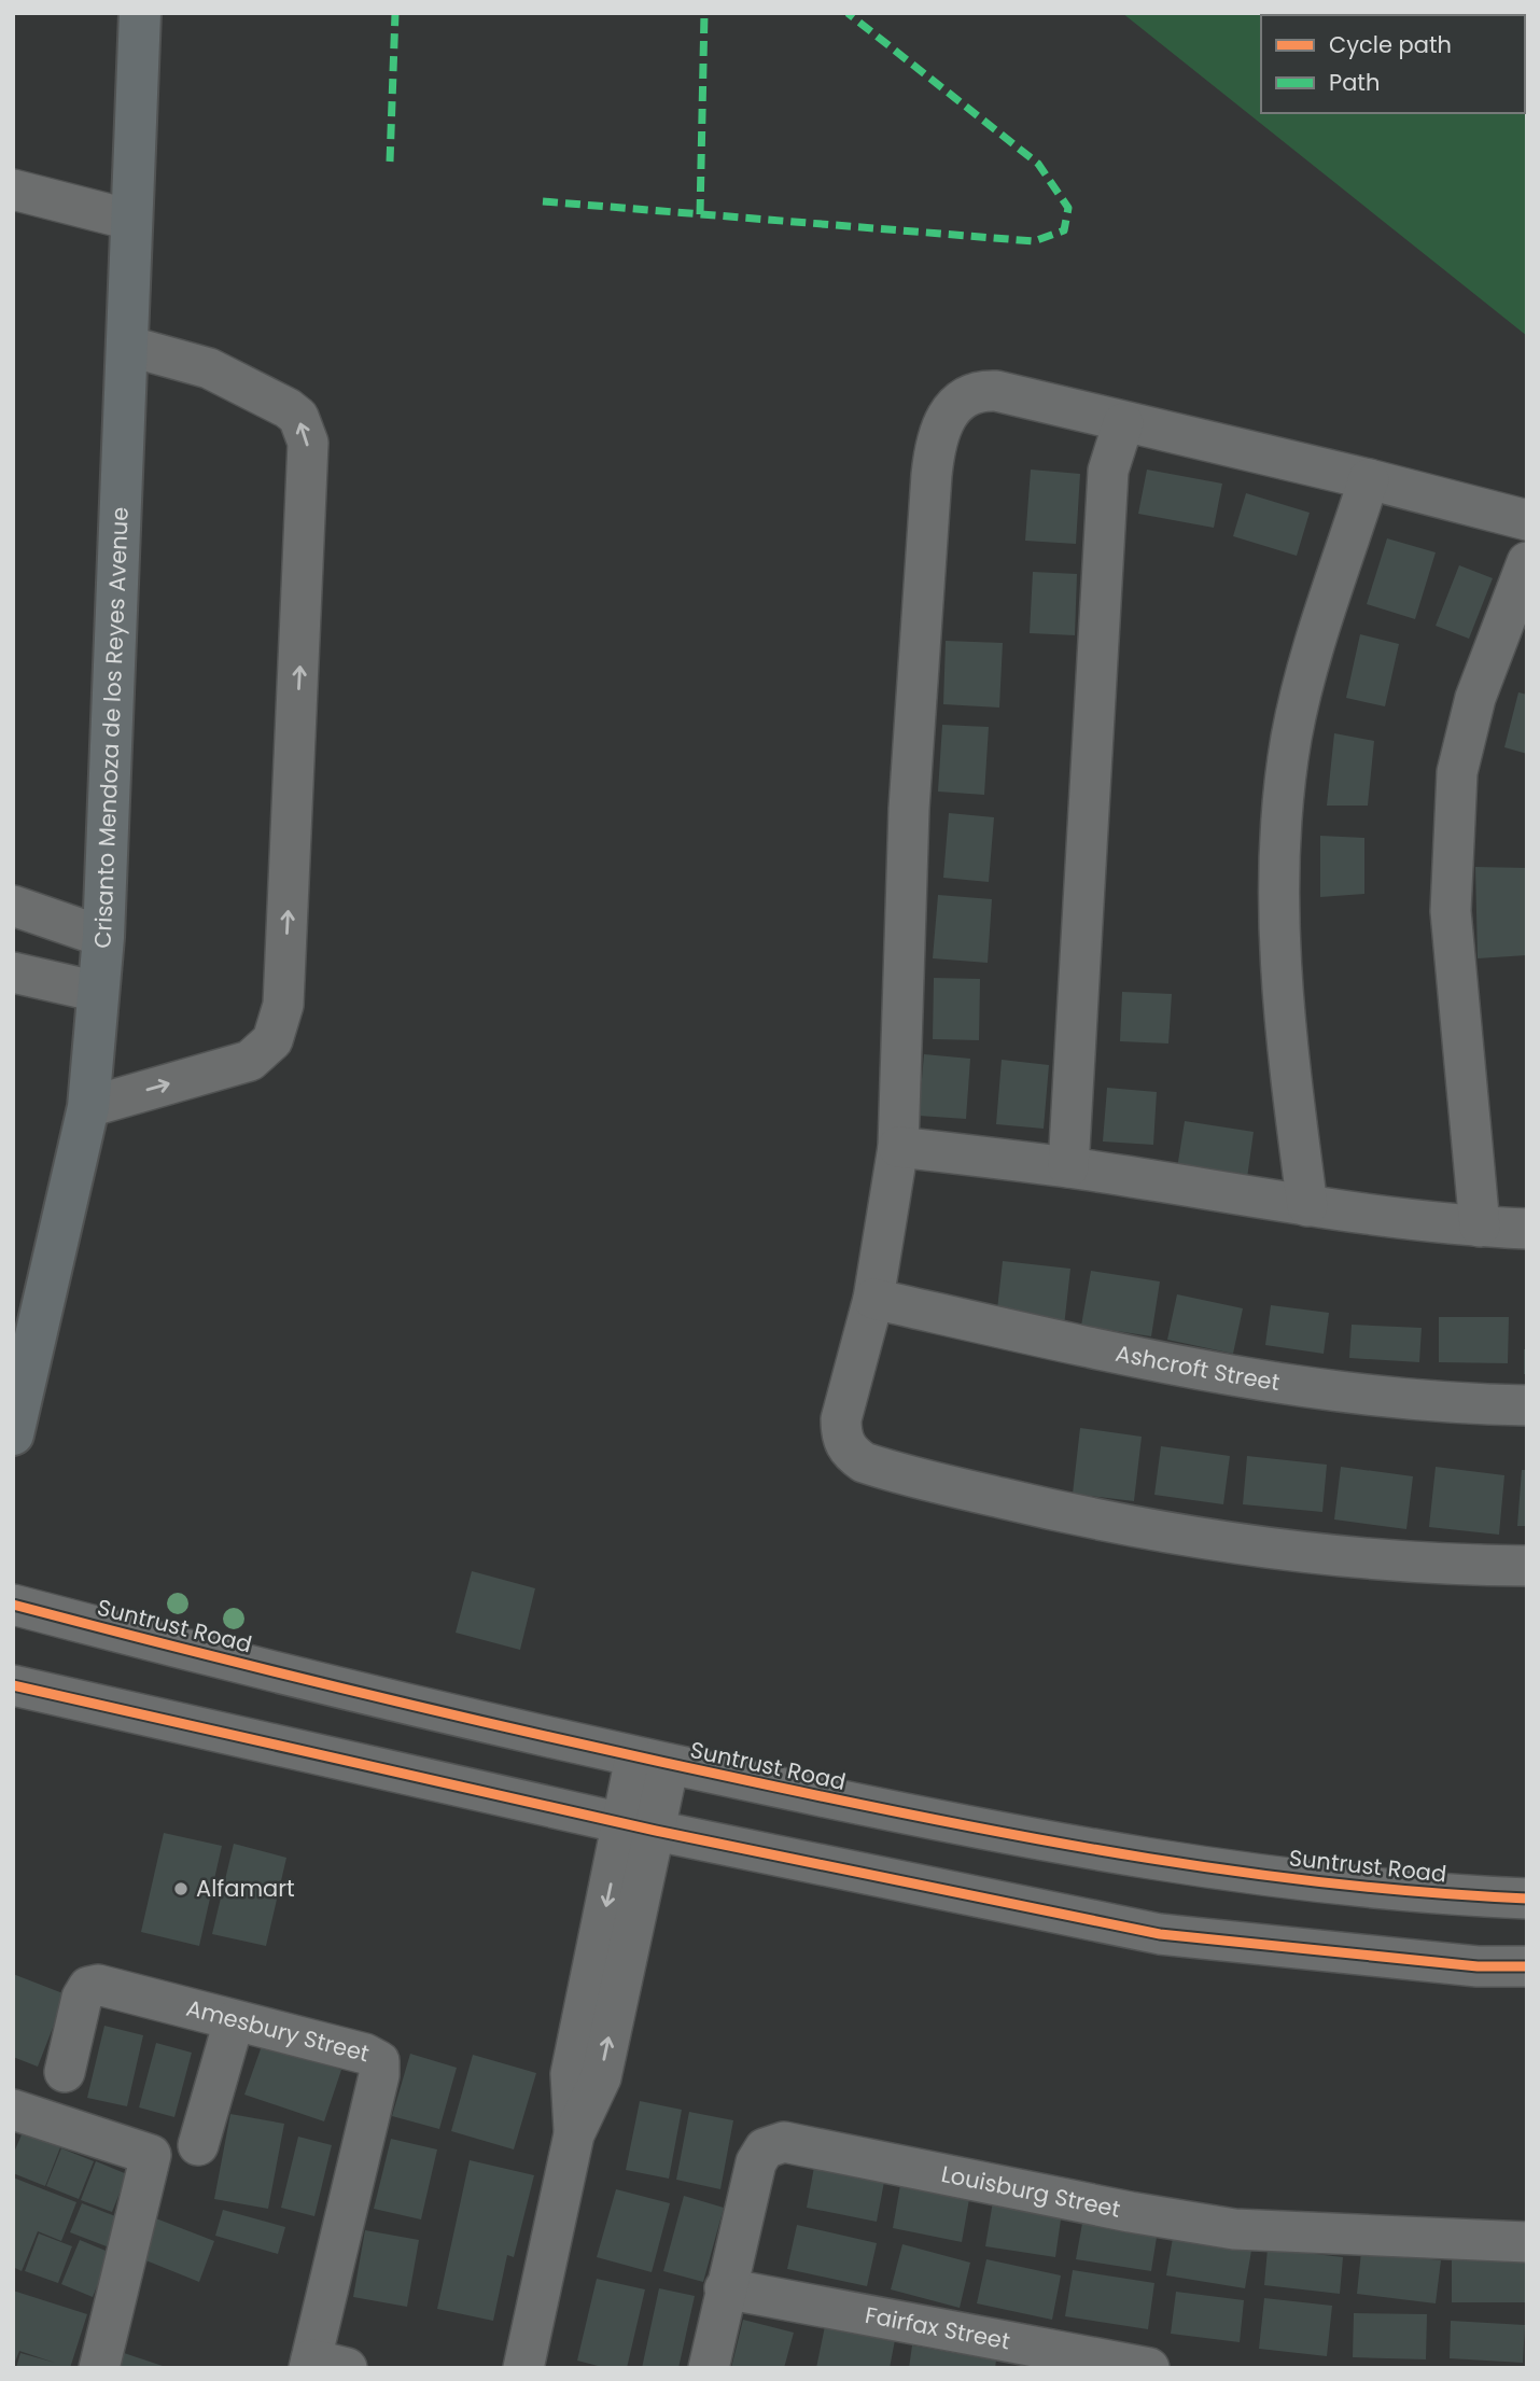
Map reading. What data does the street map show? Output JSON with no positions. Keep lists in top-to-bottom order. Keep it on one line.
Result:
{"streets":{"main road":["Crisanto Mendoza de los Reyes Avenue"],"street":["Ashcroft Street","Suntrust Road","Amesbury Street","Louisburg Street","Fairfax Street"]},"crossings":[["Louisburg Street","Fairfax Street"]],"places":["Alfamart"],"legend":["Cycle path","Path"]}
